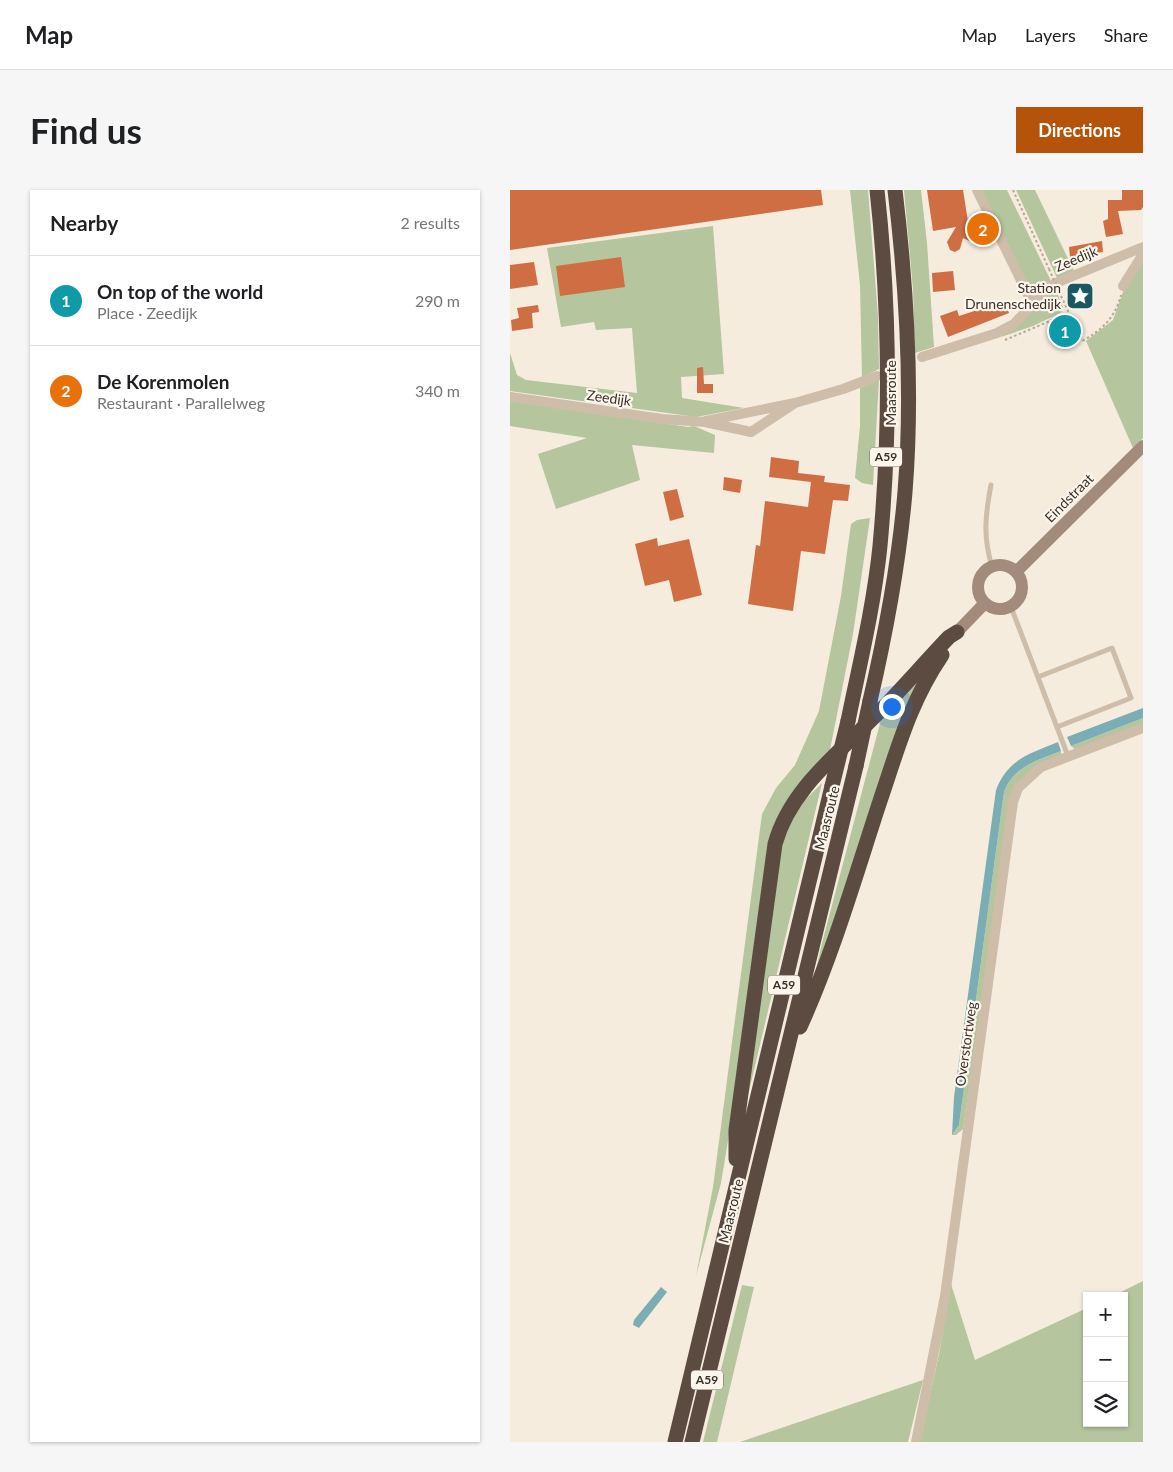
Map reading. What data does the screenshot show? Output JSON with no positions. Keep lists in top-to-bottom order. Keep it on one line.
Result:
{"streets":{"highway":["Maasroute","A59"],"main road":["Eindstraat"],"street":["Zeedijk","Overstortweg"]},"crossings":[["Maasroute","A59"]],"places":{"place":["Station Drunenschedijk"]},"page":{"header":"Map","nav":["Map","Layers","Share"],"buttons":"Directions","title":"Find us","heading":["Nearby","2 results"],"pins":["2","1"],"list":[{"mark":"1","name":"On top of the world","note":"Place · Zeedijk","value":"290 m"},{"mark":"2","name":"De Korenmolen","note":"Restaurant · Parallelweg","value":"340 m"}],"map_buttons":["+","−"]}}
